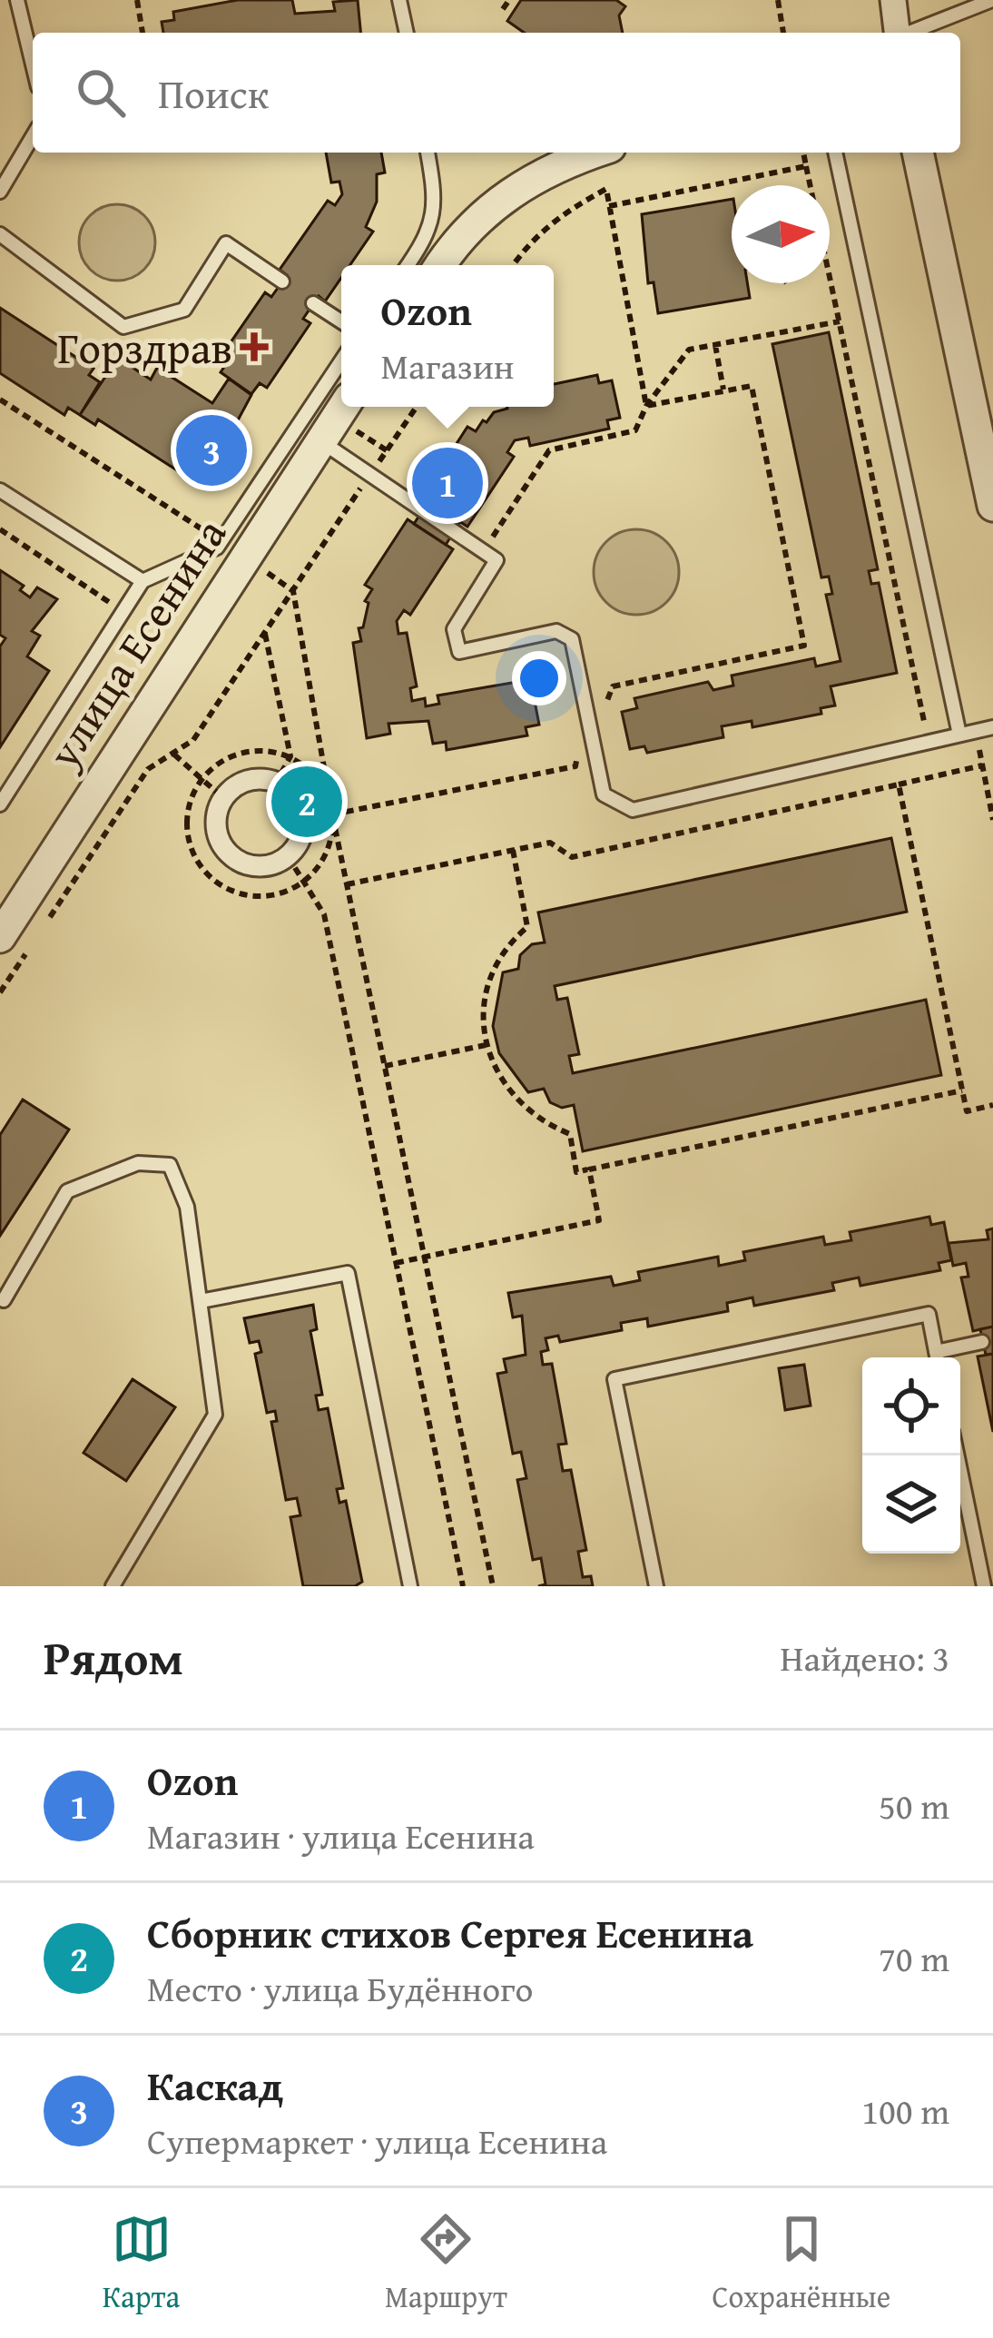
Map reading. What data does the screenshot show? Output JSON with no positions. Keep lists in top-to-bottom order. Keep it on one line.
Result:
{"streets":{"street":["улица Есенина"]},"places":{"health":["Горздрав"]},"north":"right","page":{"search":"Поиск","popup":["Ozon","Магазин"],"pins":["3","1","2"],"heading":["Рядом","Найдено: 3"],"list":[{"mark":"1","name":"Ozon","note":"Магазин · улица Есенина","value":"50 m"},{"mark":"2","name":"Сборник стихов Сергея Есенина","note":"Место · улица Будённого","value":"70 m"},{"mark":"3","name":"Каскад","note":"Супермаркет · улица Есенина","value":"100 m"}],"nav":["Карта","Маршрут","Сохранённые"]}}
